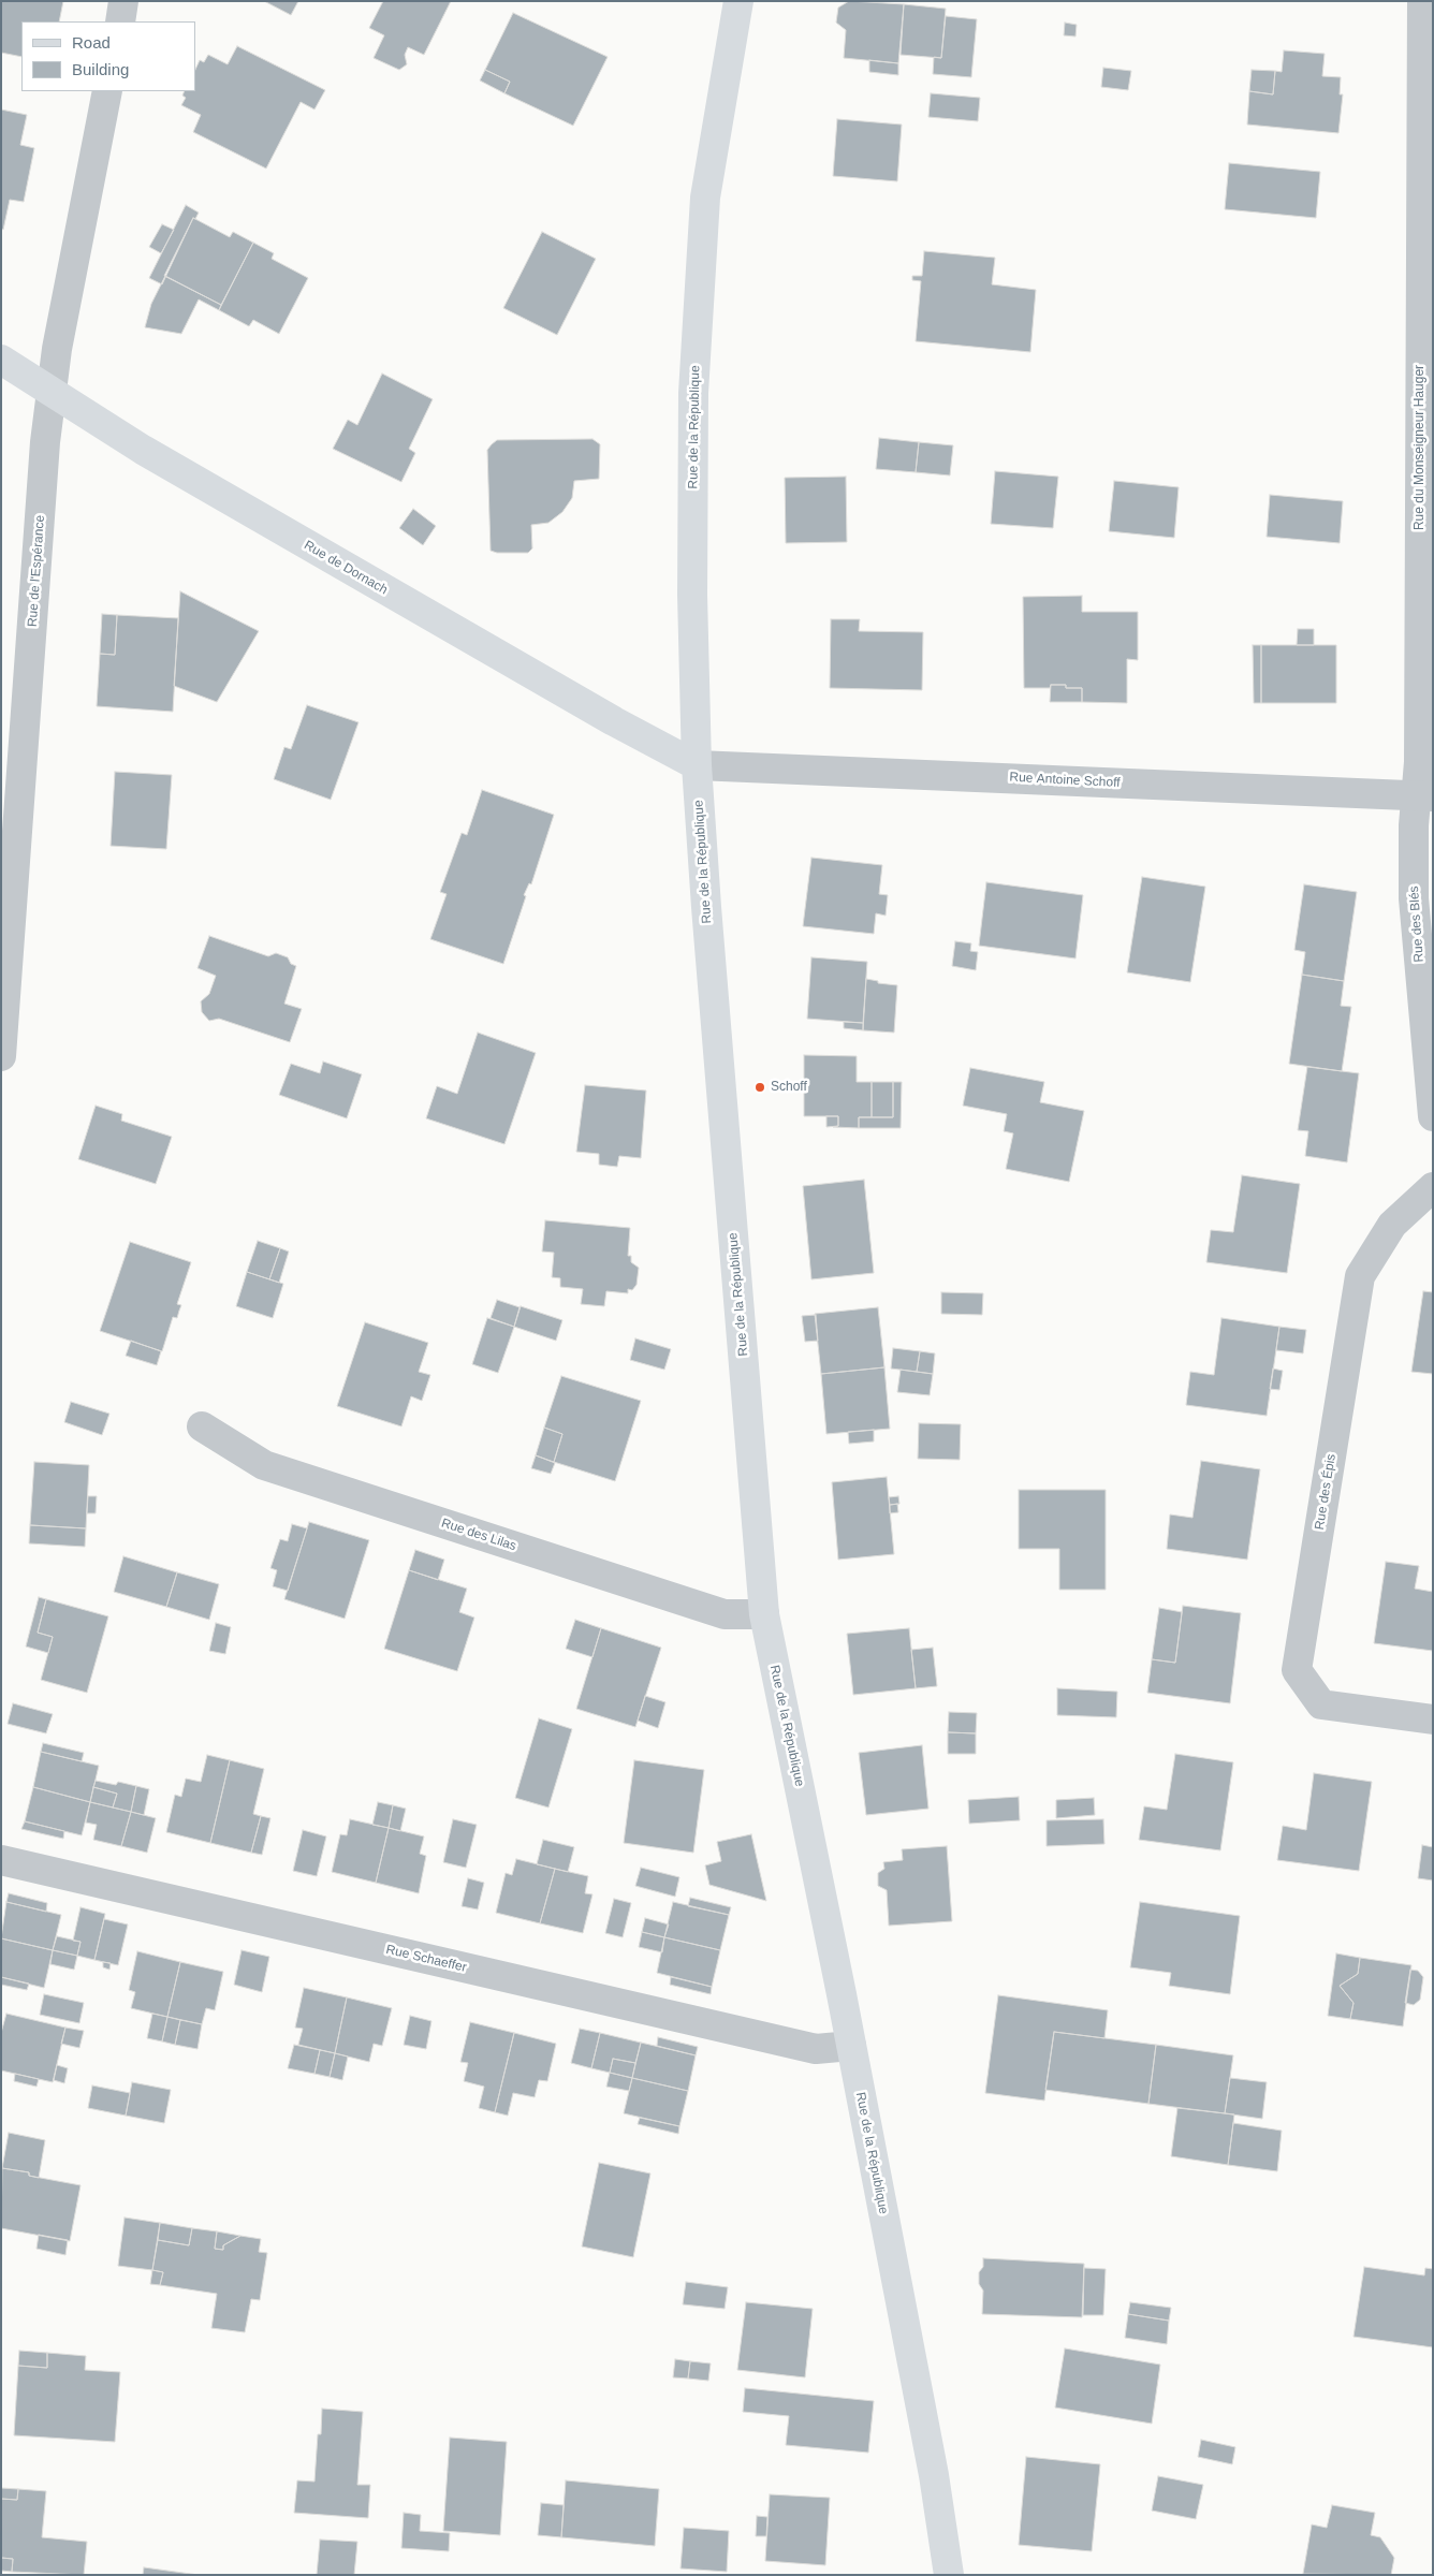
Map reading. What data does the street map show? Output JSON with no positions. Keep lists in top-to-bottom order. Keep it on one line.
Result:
{"streets":{"main road":["Rue de la République","Rue de Dornach"],"street":["Rue du Monseigneur Hauger","Rue de l'Espérance","Rue Antoine Schoff","Rue des Blés","Rue des Épis","Rue des Lilas","Rue Schaeffer"]},"crossings":[["Rue de la République","Rue de Dornach"],["Rue de la République","Rue Antoine Schoff"],["Rue de la République","Rue des Lilas"],["Rue de la République","Rue Schaeffer"],["Rue du Monseigneur Hauger","Rue Antoine Schoff"],["Rue du Monseigneur Hauger","Rue des Blés"],["Rue de Dornach","Rue de l'Espérance"],["Rue de Dornach","Rue Antoine Schoff"],["Rue Antoine Schoff","Rue des Blés"]],"places":["Schoff"],"legend":["Road","Building"]}
